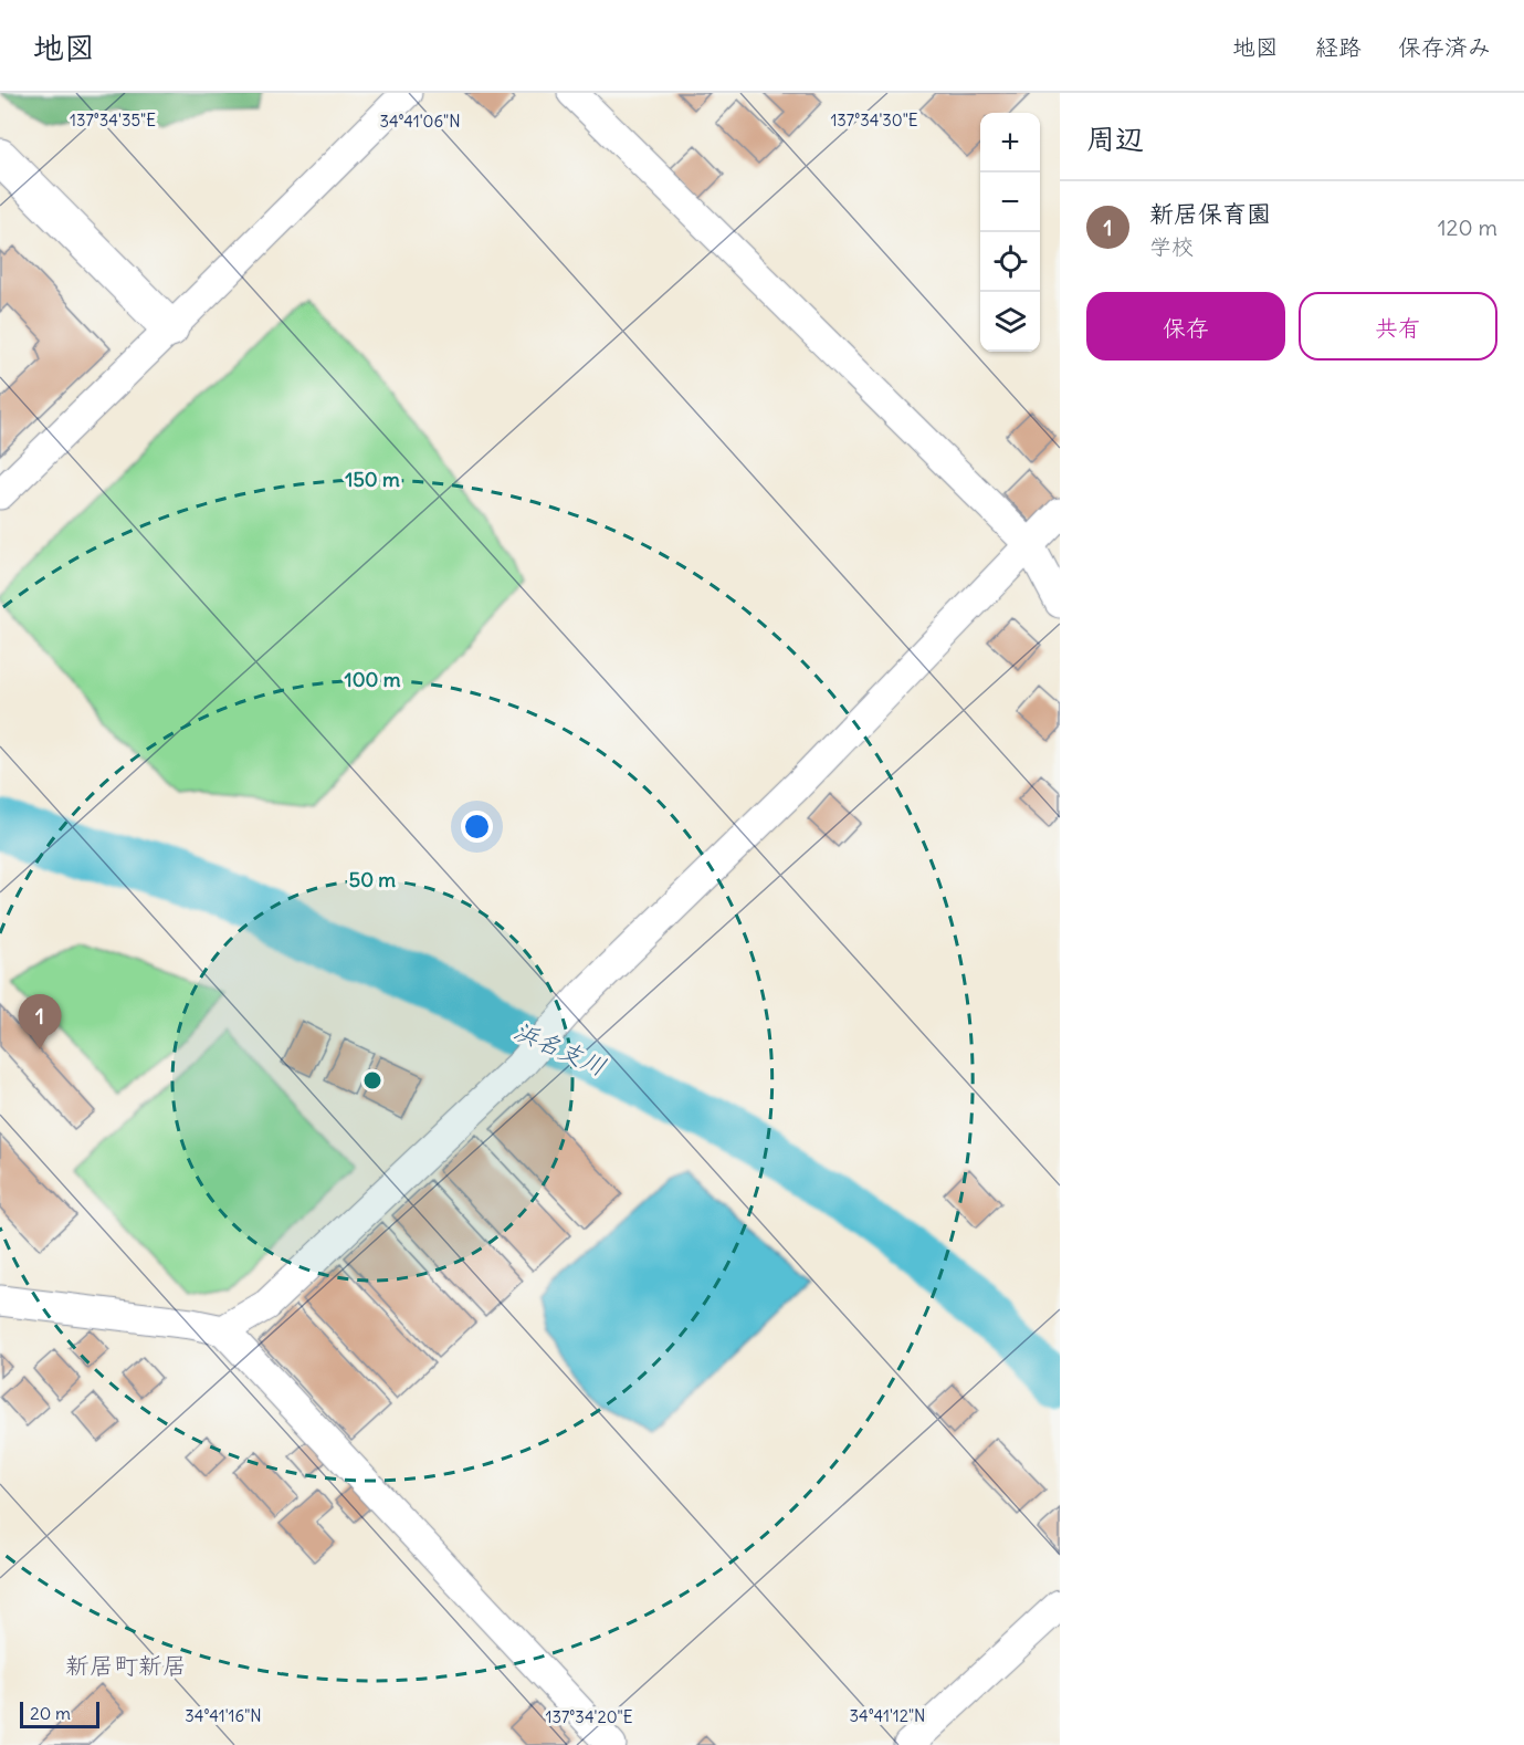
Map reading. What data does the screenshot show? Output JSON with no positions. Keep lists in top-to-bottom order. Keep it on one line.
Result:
{"districts":["新居町新居"],"water":["浜名支川"],"scale_bar":"20 m","page":{"header":"地図","nav":["地図","経路","保存済み"],"heading":"周辺","map_buttons":["+","−"],"list":[{"mark":"1","name":"新居保育園","note":"学校","value":"120 m"}],"buttons":["保存","共有"],"pins":"1","scale":"20 m"},"coordinates":["137°34'35\"E","137°34'30\"E","34°41'06\"N","34°41'16\"N","34°41'12\"N","137°34'20\"E"],"rings":["150 m","100 m","50 m"]}
